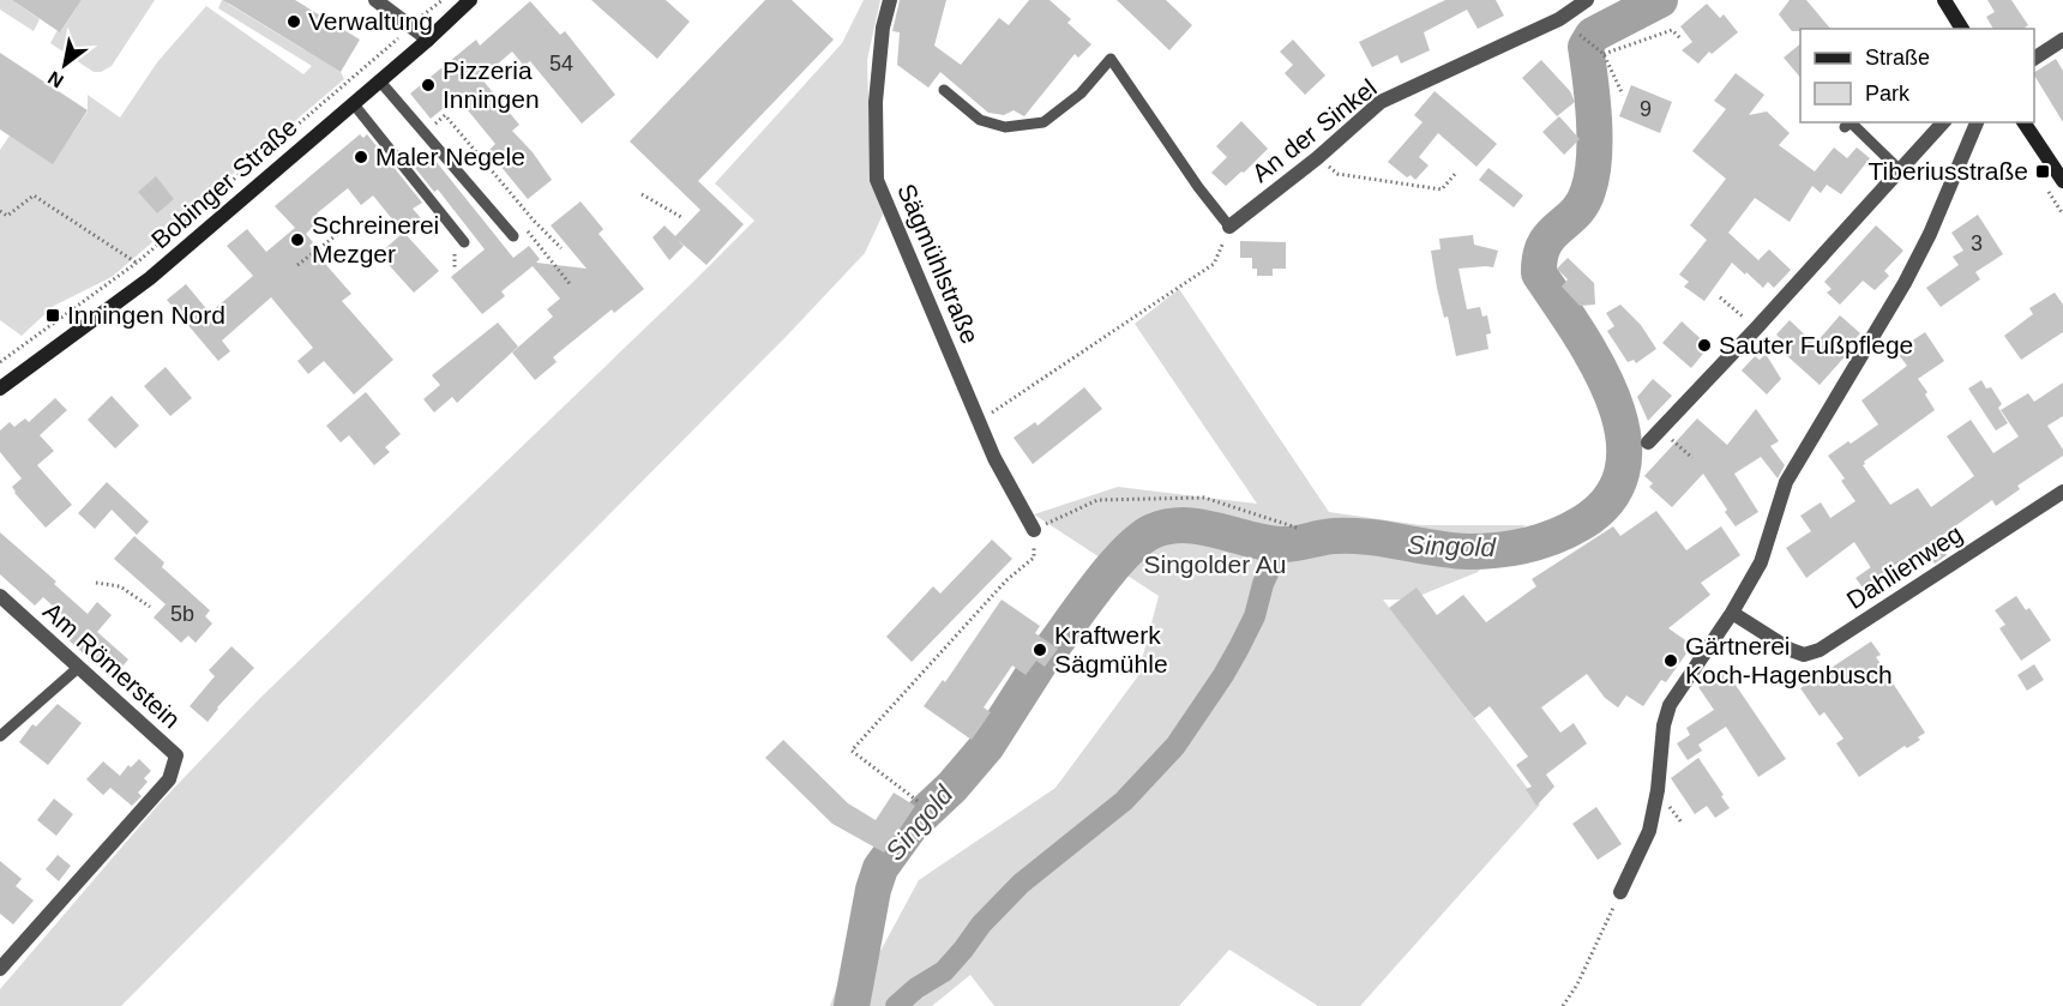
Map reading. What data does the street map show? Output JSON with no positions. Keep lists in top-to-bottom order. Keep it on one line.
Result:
{"streets":{"main road":["Bobinger Straße"],"street":["An der Sinkel","Sägmühlstraße","Dahlienweg","Am Römerstein"]},"water":["Singold"],"parks":["Singolder Au"],"places":{"other":["Verwaltung","Pizzeria Inningen","Maler Negele","Schreinerei Mezger","Sauter Fußpflege","Kraftwerk Sägmühle","Gärtnerei Koch-Hagenbusch"],"transit":["Tiberiusstraße","Inningen Nord"]},"house_numbers":["54","9","3","5b"],"legend":["Straße","Park"],"north":"bottom left"}
